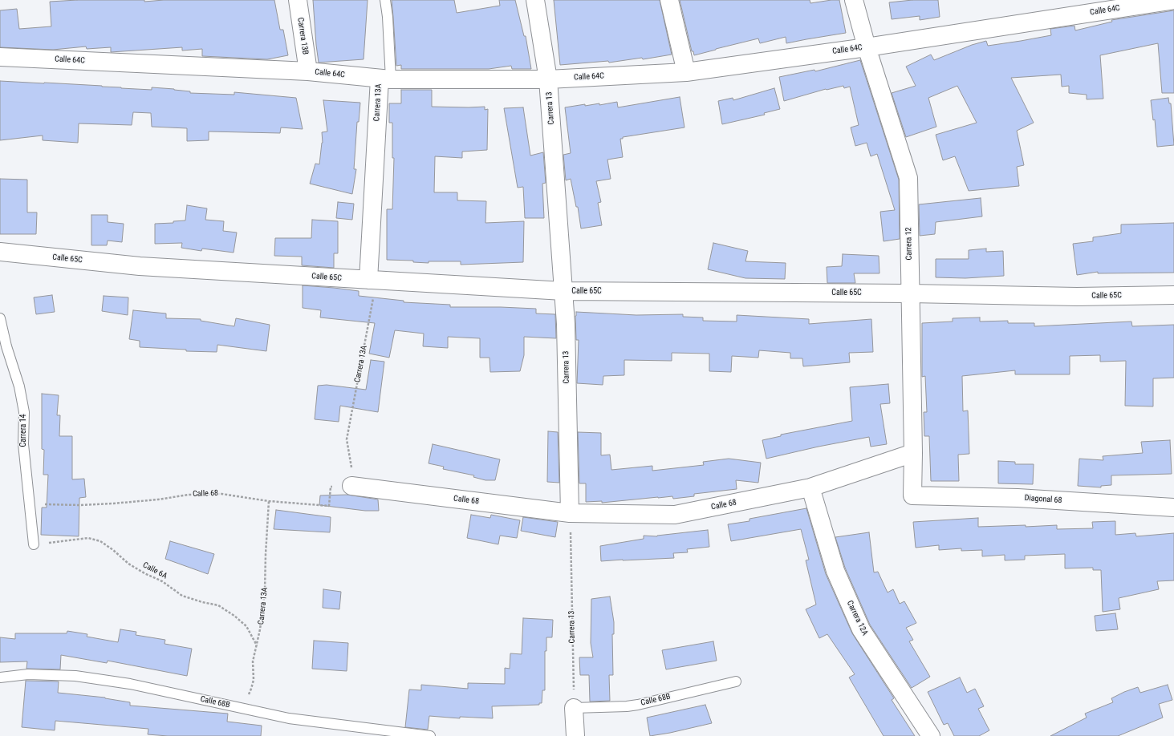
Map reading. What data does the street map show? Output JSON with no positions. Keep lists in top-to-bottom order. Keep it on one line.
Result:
{"streets":{"street":["Calle 64C","Carrera 13B","Carrera 13A","Carrera 13","Carrera 12","Calle 65C","Calle 68","Diagonal 68","Carrera 12A"],"lane":["Carrera 14","Calle 68B"],"path":["Calle 6A"]},"crossings":[["Calle 64C","Carrera 13B"],["Calle 64C","Carrera 13A"],["Calle 64C","Carrera 13"],["Calle 64C","Carrera 12"],["Carrera 13A","Calle 65C"],["Carrera 13A","Calle 68"],["Carrera 13A","Calle 6A"],["Carrera 13A","Calle 68B"],["Carrera 13","Calle 65C"],["Carrera 13","Calle 68"],["Carrera 13","Calle 68B"],["Carrera 12","Calle 65C"],["Carrera 12","Calle 68"],["Carrera 12","Diagonal 68"],["Carrera 14","Calle 68"],["Carrera 14","Calle 6A"],["Calle 68","Carrera 12A"]]}
